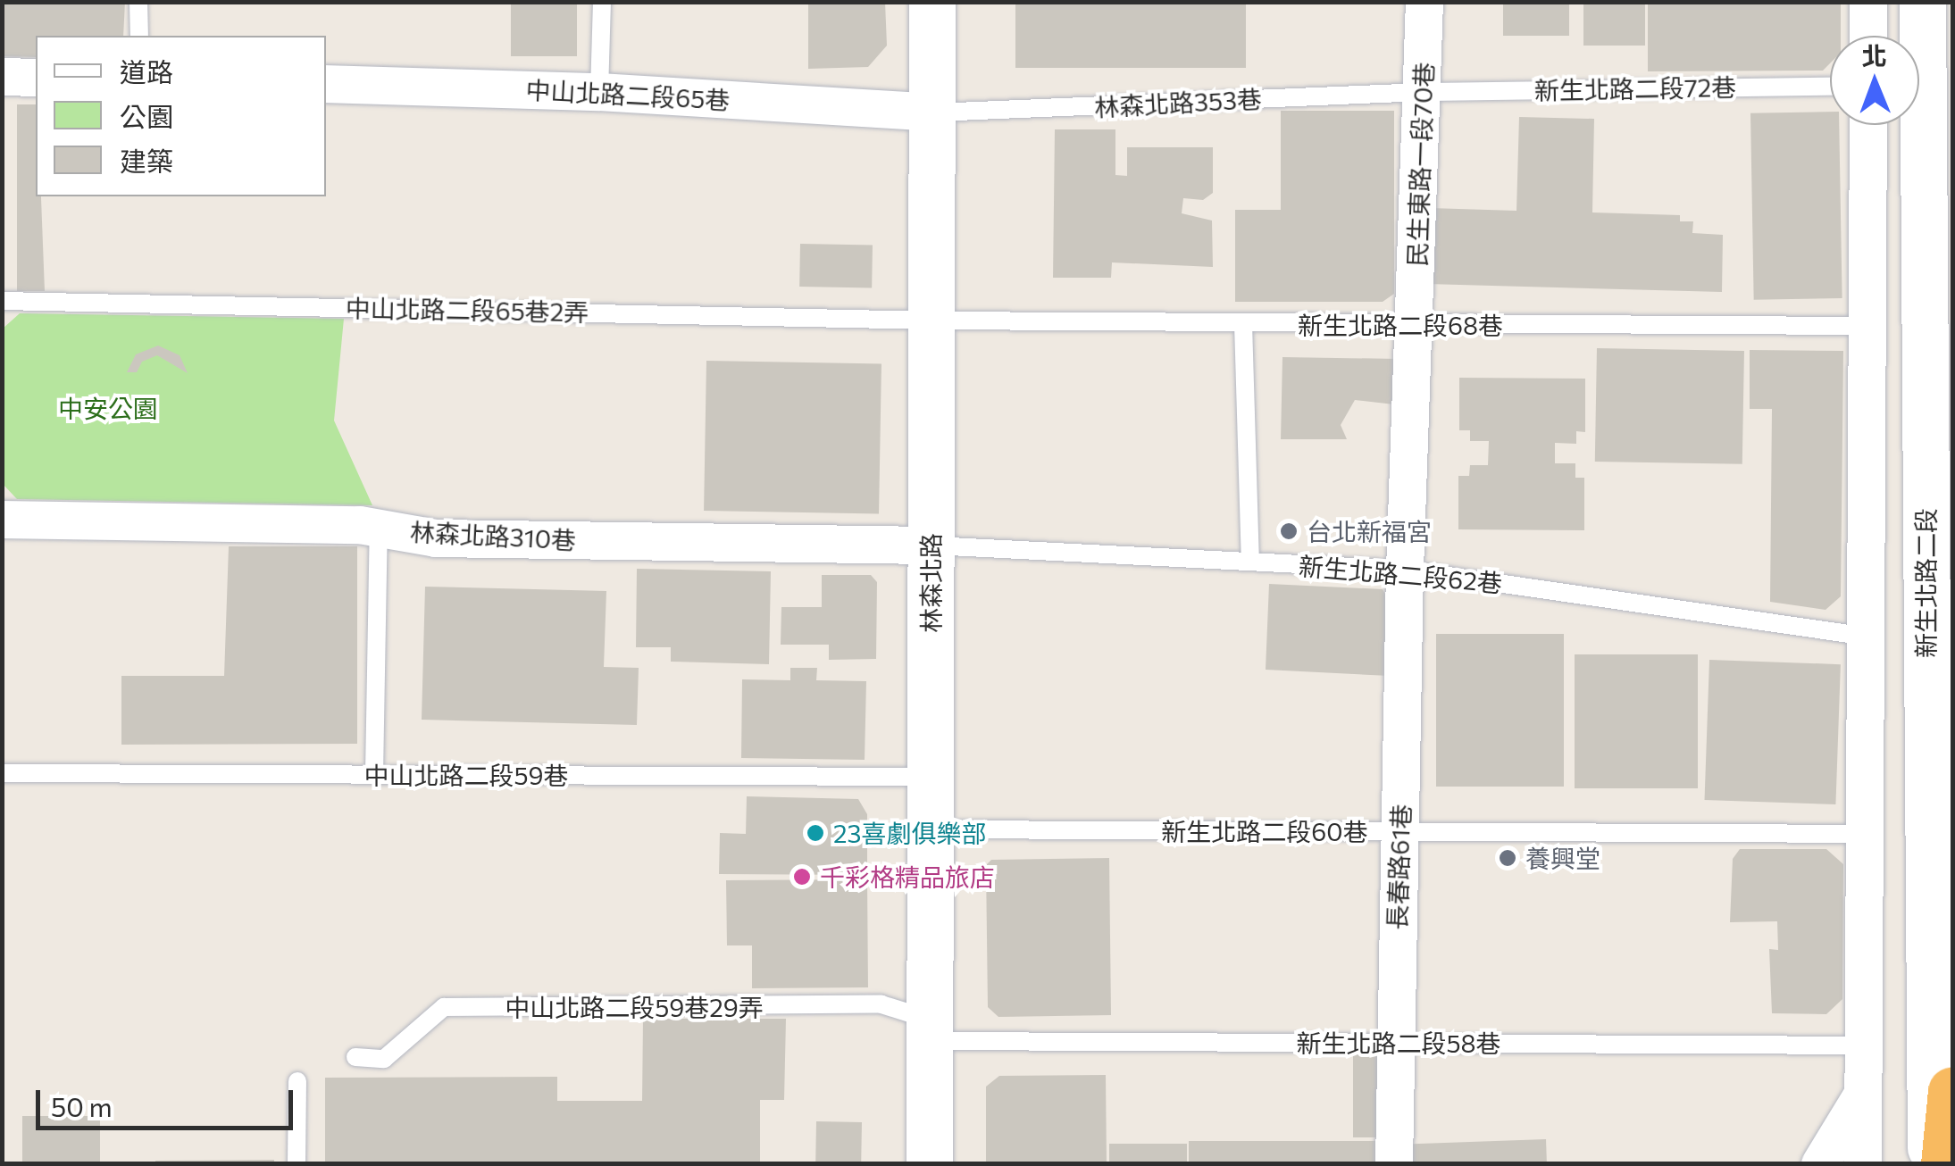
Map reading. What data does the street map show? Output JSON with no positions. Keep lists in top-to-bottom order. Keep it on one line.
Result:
{"streets":{"street":["中山北路二段65巷","民生東路一段70巷","林森北路310巷","林森北路","新生北路二段","長春路61巷"],"lane":["新生北路二段72巷","林森北路353巷","中山北路二段65巷2弄","新生北路二段68巷","新生北路二段62巷","中山北路二段59巷","新生北路二段60巷","中山北路二段59巷29弄","新生北路二段58巷"]},"crossings":[["新生北路二段72巷","林森北路353巷"],["新生北路二段72巷","民生東路一段70巷"],["中山北路二段65巷","林森北路353巷"],["中山北路二段65巷","林森北路"],["林森北路353巷","民生東路一段70巷"],["林森北路353巷","林森北路"],["民生東路一段70巷","新生北路二段68巷"],["民生東路一段70巷","新生北路二段62巷"],["民生東路一段70巷","長春路61巷"],["中山北路二段65巷2弄","新生北路二段68巷"],["中山北路二段65巷2弄","林森北路"],["新生北路二段68巷","林森北路"],["林森北路310巷","新生北路二段62巷"],["林森北路310巷","林森北路"],["新生北路二段62巷","林森北路"],["新生北路二段62巷","長春路61巷"],["林森北路","中山北路二段59巷"],["林森北路","新生北路二段60巷"],["林森北路","中山北路二段59巷29弄"],["林森北路","新生北路二段58巷"],["新生北路二段60巷","長春路61巷"],["長春路61巷","新生北路二段58巷"],["中山北路二段59巷29弄","新生北路二段58巷"]],"parks":["中安公園"],"places":["台北新福宮","23喜劇俱樂部","養興堂","千彩格精品旅店"],"legend":["道路","公園","建築"],"scale_bar":"50 m","north":"top"}
